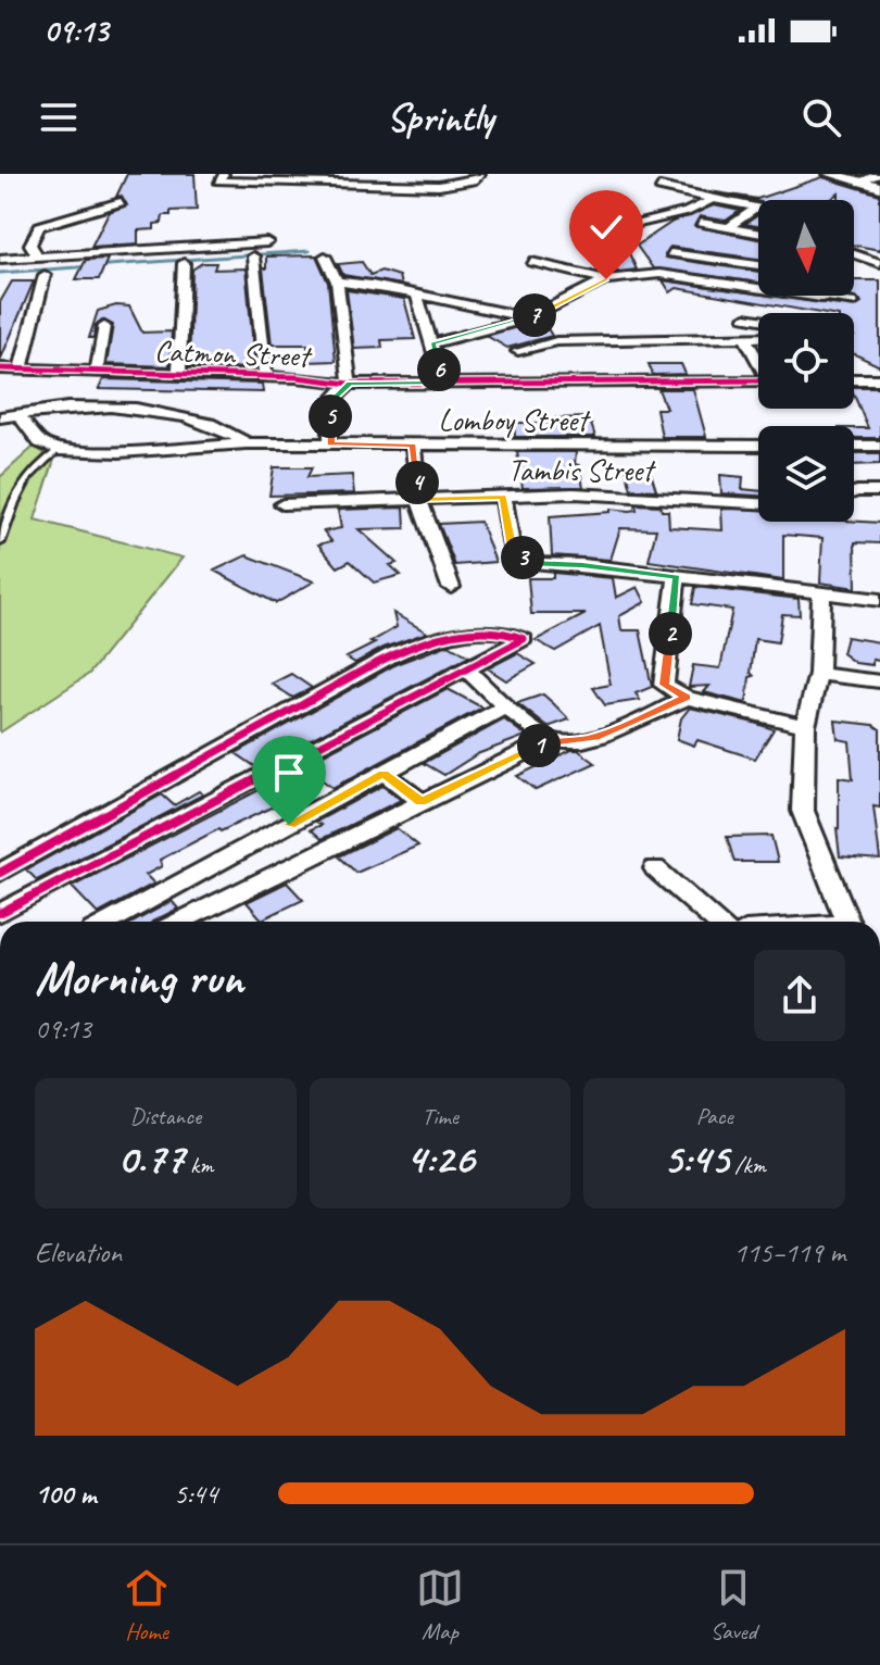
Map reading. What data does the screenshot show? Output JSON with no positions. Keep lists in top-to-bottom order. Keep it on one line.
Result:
{"streets":{"street":["Catmon Street","Lomboy Street","Tambis Street"]},"north":"bottom","page":{"status":"09:13","header":"Sprintly","pins":["7","6","5","4","3","2","1"],"heading":["Morning run","09:13"],"stats":[["Distance","0.77 km"],["Time","4:26"],["Pace","5:45 /km"]],"chart":["Elevation","115–119 m"],"list":[{"name":"100 m","note":"5:44"}],"tabs":["Home","Map","Saved"]}}
